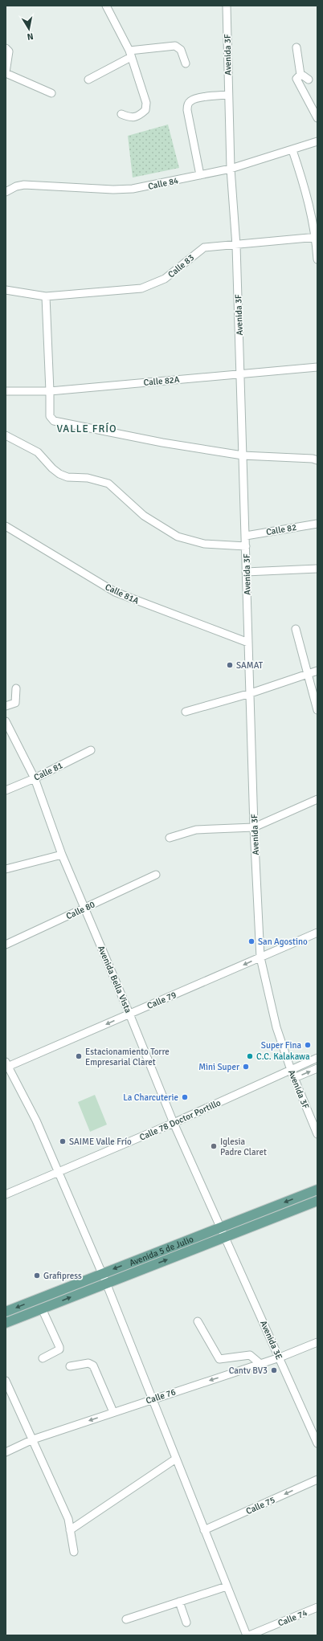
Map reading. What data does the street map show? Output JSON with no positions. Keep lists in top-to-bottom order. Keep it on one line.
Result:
{"streets":{"main road":["Avenida 5 de Julio"],"street":["Avenida 3F","Calle 84","Calle 83","Calle 82A","Calle 82","Calle 81A","Calle 81","Calle 80","Avenida Bella Vista","Calle 79","Calle 78 Doctor Portillo","Avenida 3E","Calle 76","Calle 75","Calle 74"]},"crossings":[["Avenida 3F","Calle 84"],["Avenida 3F","Calle 83"],["Avenida 3F","Calle 82A"],["Avenida 3F","Calle 82"],["Avenida 3F","Calle 81A"],["Avenida 3F","Calle 79"],["Avenida 3F","Calle 78 Doctor Portillo"],["Calle 81","Avenida Bella Vista"],["Calle 80","Avenida Bella Vista"],["Avenida Bella Vista","Calle 79"],["Avenida Bella Vista","Calle 78 Doctor Portillo"],["Avenida Bella Vista","Avenida 5 de Julio"],["Avenida Bella Vista","Avenida 3E"],["Avenida 5 de Julio","Avenida 3E"],["Avenida 3E","Calle 76"]],"one_way":["Calle 79","Calle 76","Calle 75"],"districts":["VALLE FRÍO"],"places":["SAMAT","San Agostino","Super Fina","Estacionamiento Torre Empresarial Claret","C.C. Kalakawa","Mini Super","La Charcuterie","SAIME Valle Frío","Iglesia Padre Claret","Grafipress","Cantv BV3"],"north":"bottom"}
